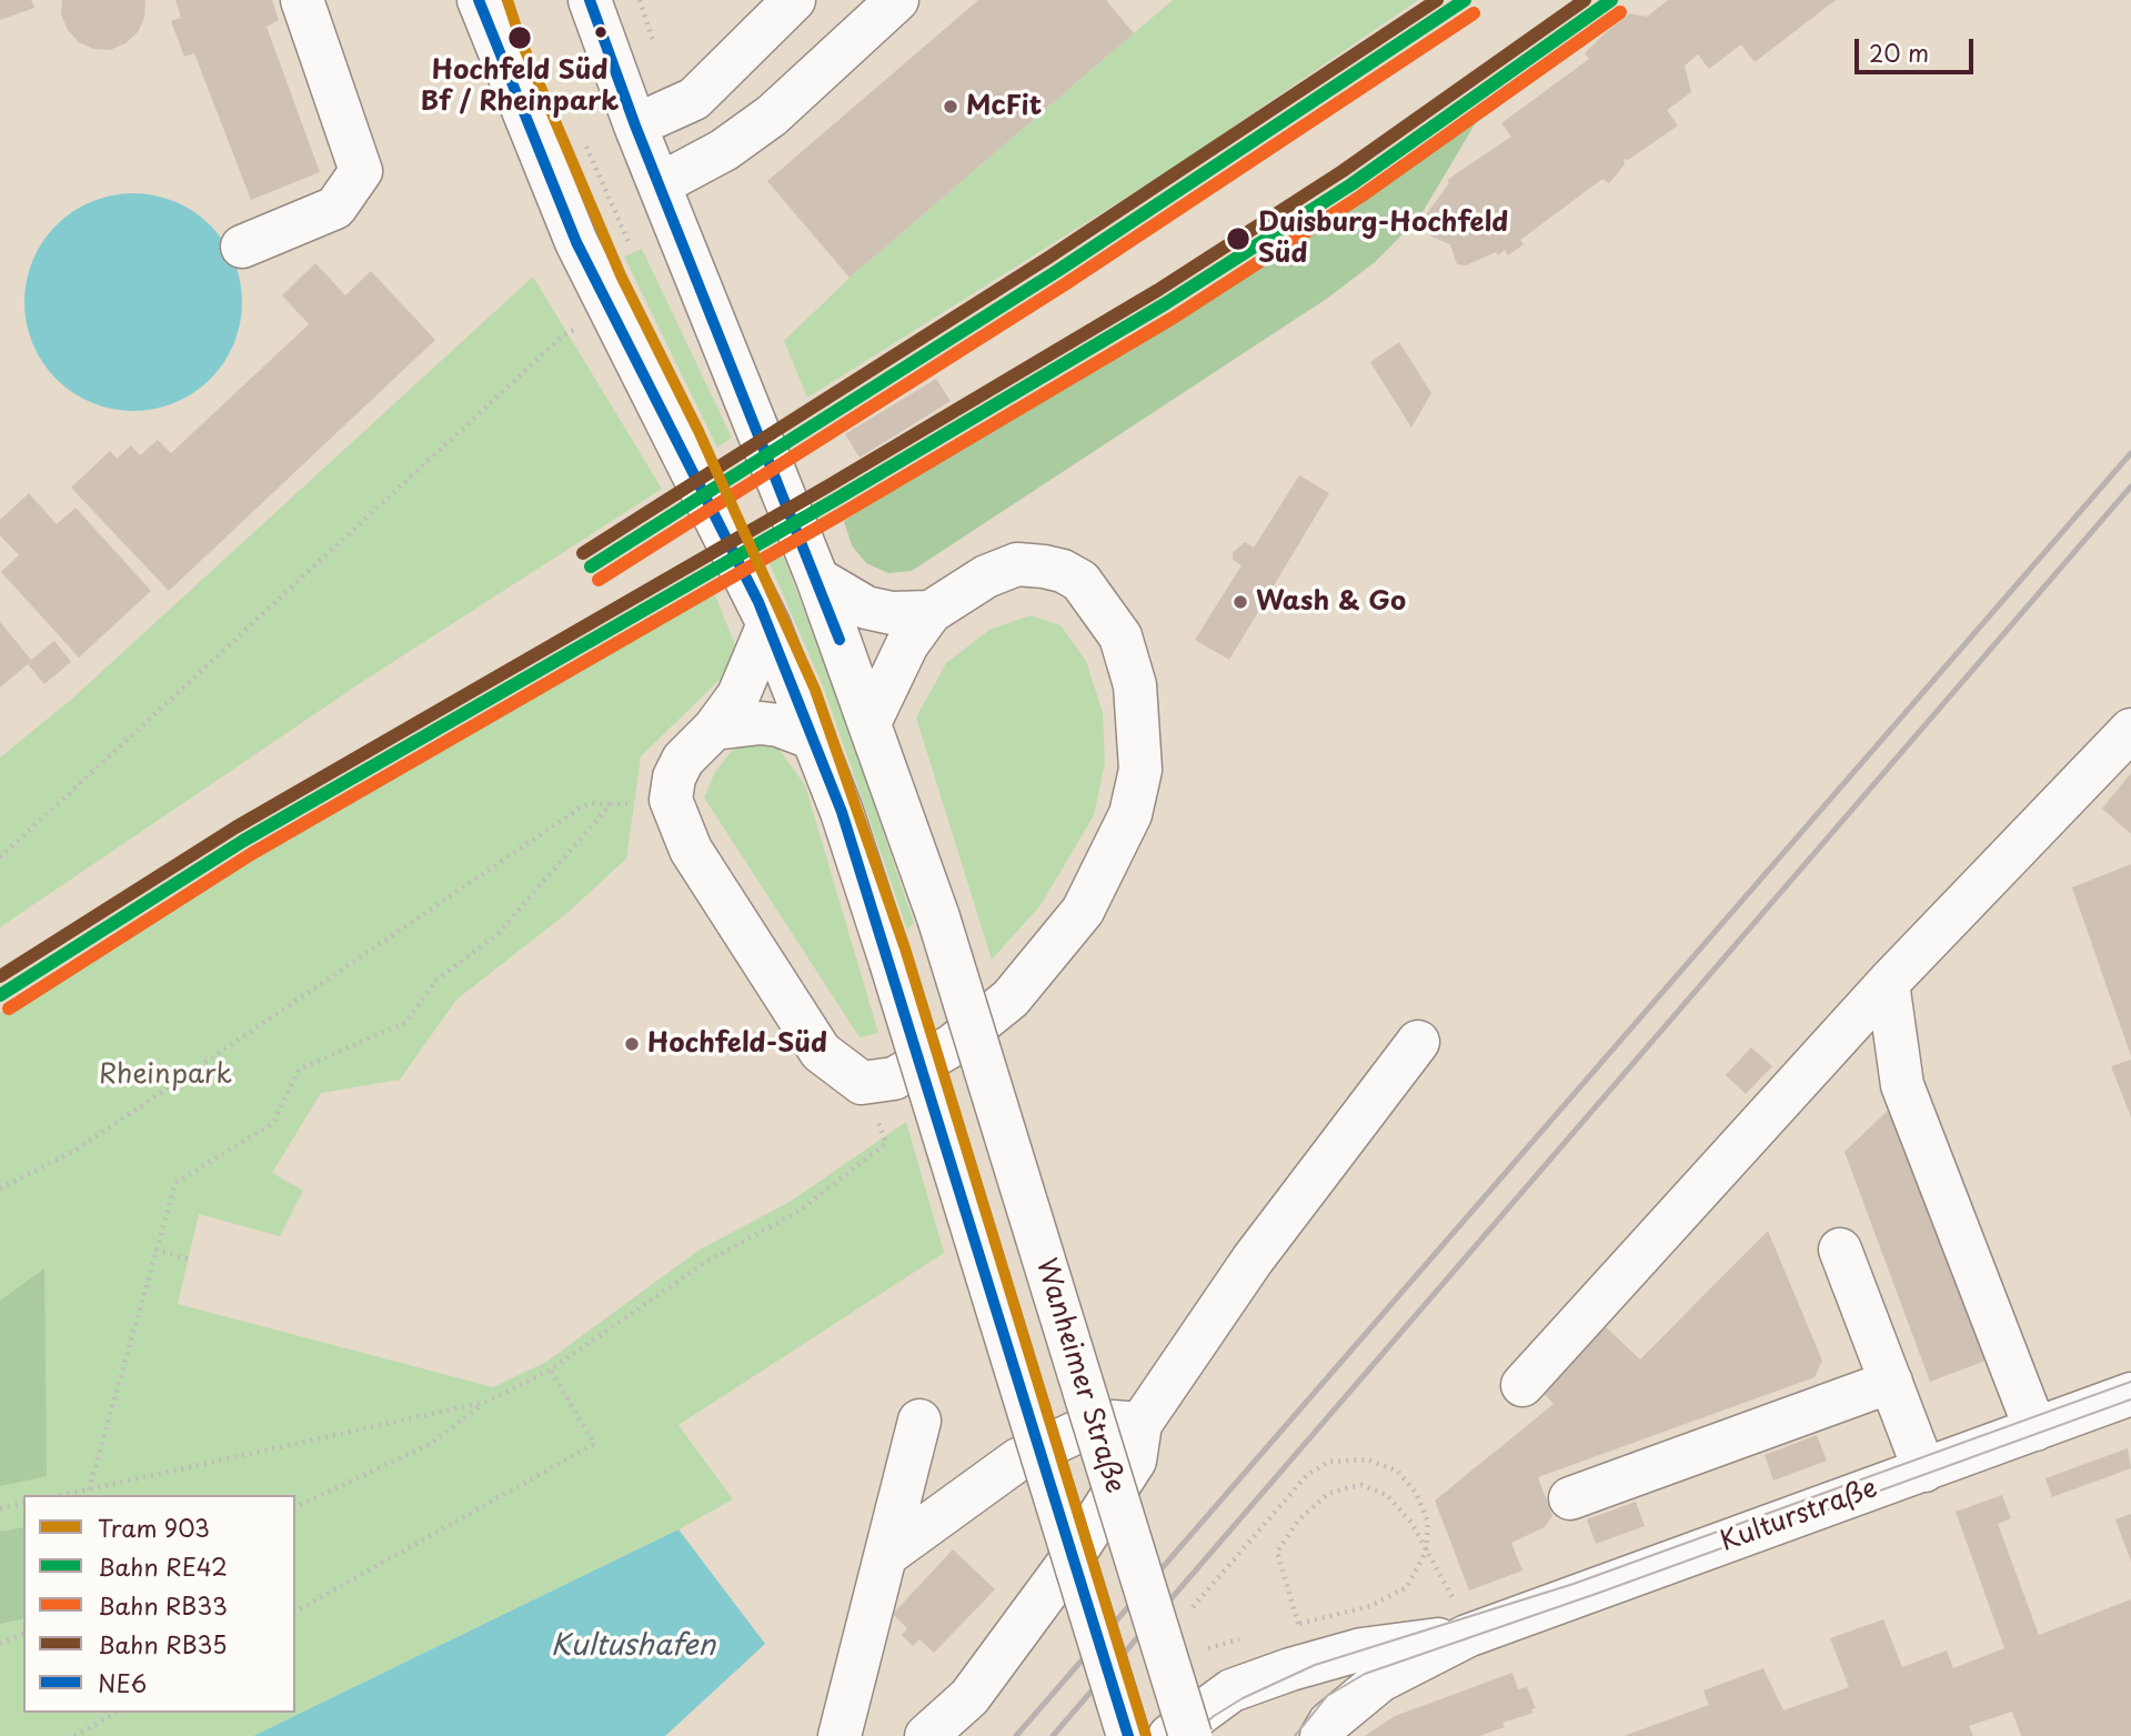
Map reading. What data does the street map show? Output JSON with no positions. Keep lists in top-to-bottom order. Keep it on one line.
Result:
{"streets":{"street":["Wanheimer Straße","Kulturstraße"]},"water":["Kultushafen"],"parks":["Rheinpark"],"places":["Hochfeld Süd Bf / Rheinpark","McFit","Duisburg-Hochfeld Süd","Wash & Go","Hochfeld-Süd"],"lines":["tram line 903","rail line RE42","rail line RB35","transit line NE6","rail line RB33"],"legend":["Tram 903","Bahn RE42","Bahn RB33","Bahn RB35","NE6"],"scale_bar":"20 m"}
